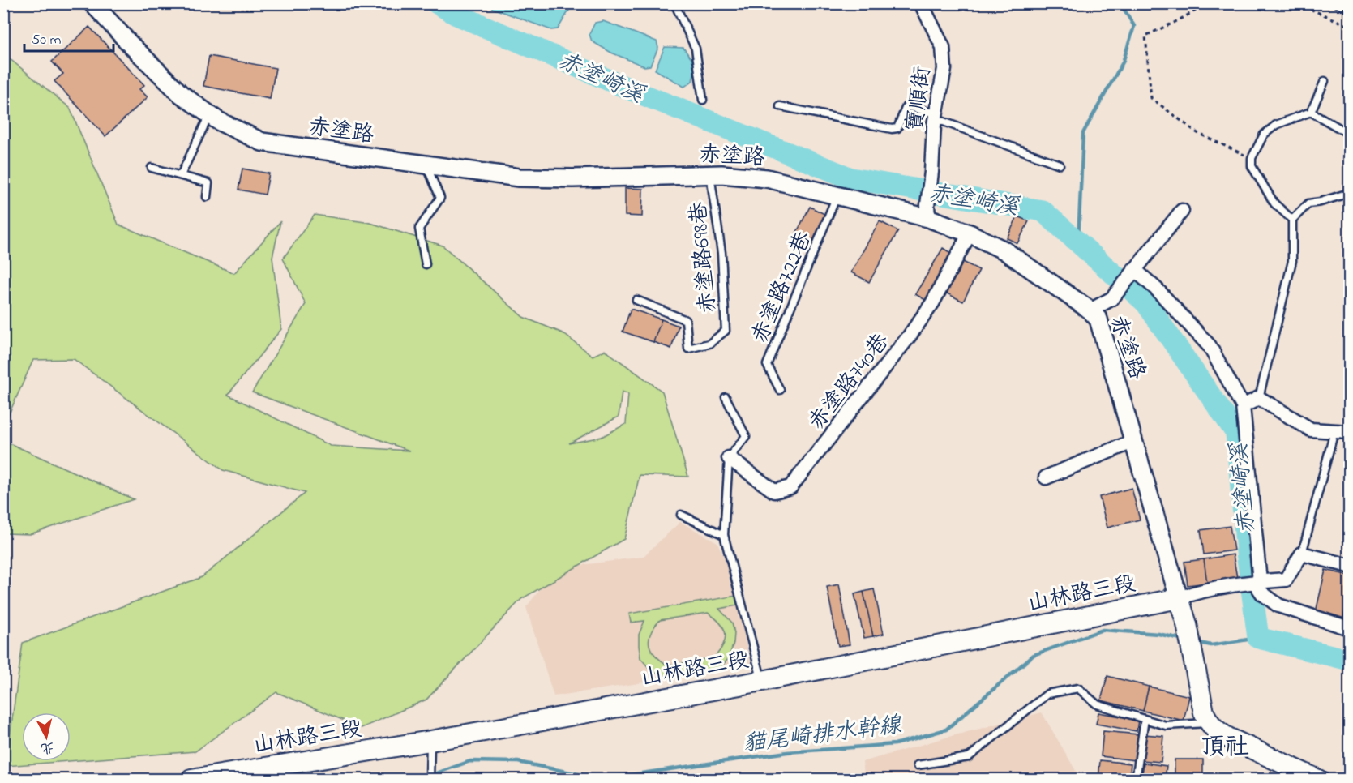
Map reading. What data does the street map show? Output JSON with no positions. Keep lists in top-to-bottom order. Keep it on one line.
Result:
{"streets":{"main road":["山林路三段"],"street":["寶順街","赤塗路","赤塗路740巷"],"lane":["赤塗路698巷","赤塗路722巷"]},"crossings":[["寶順街","赤塗路"],["赤塗路","赤塗路698巷"],["赤塗路","赤塗路722巷"],["赤塗路","赤塗路740巷"],["赤塗路","山林路三段"]],"districts":["頂社"],"water":["赤塗崎溪","貓尾崎排水幹線"],"scale_bar":"50 m","north":"bottom"}
